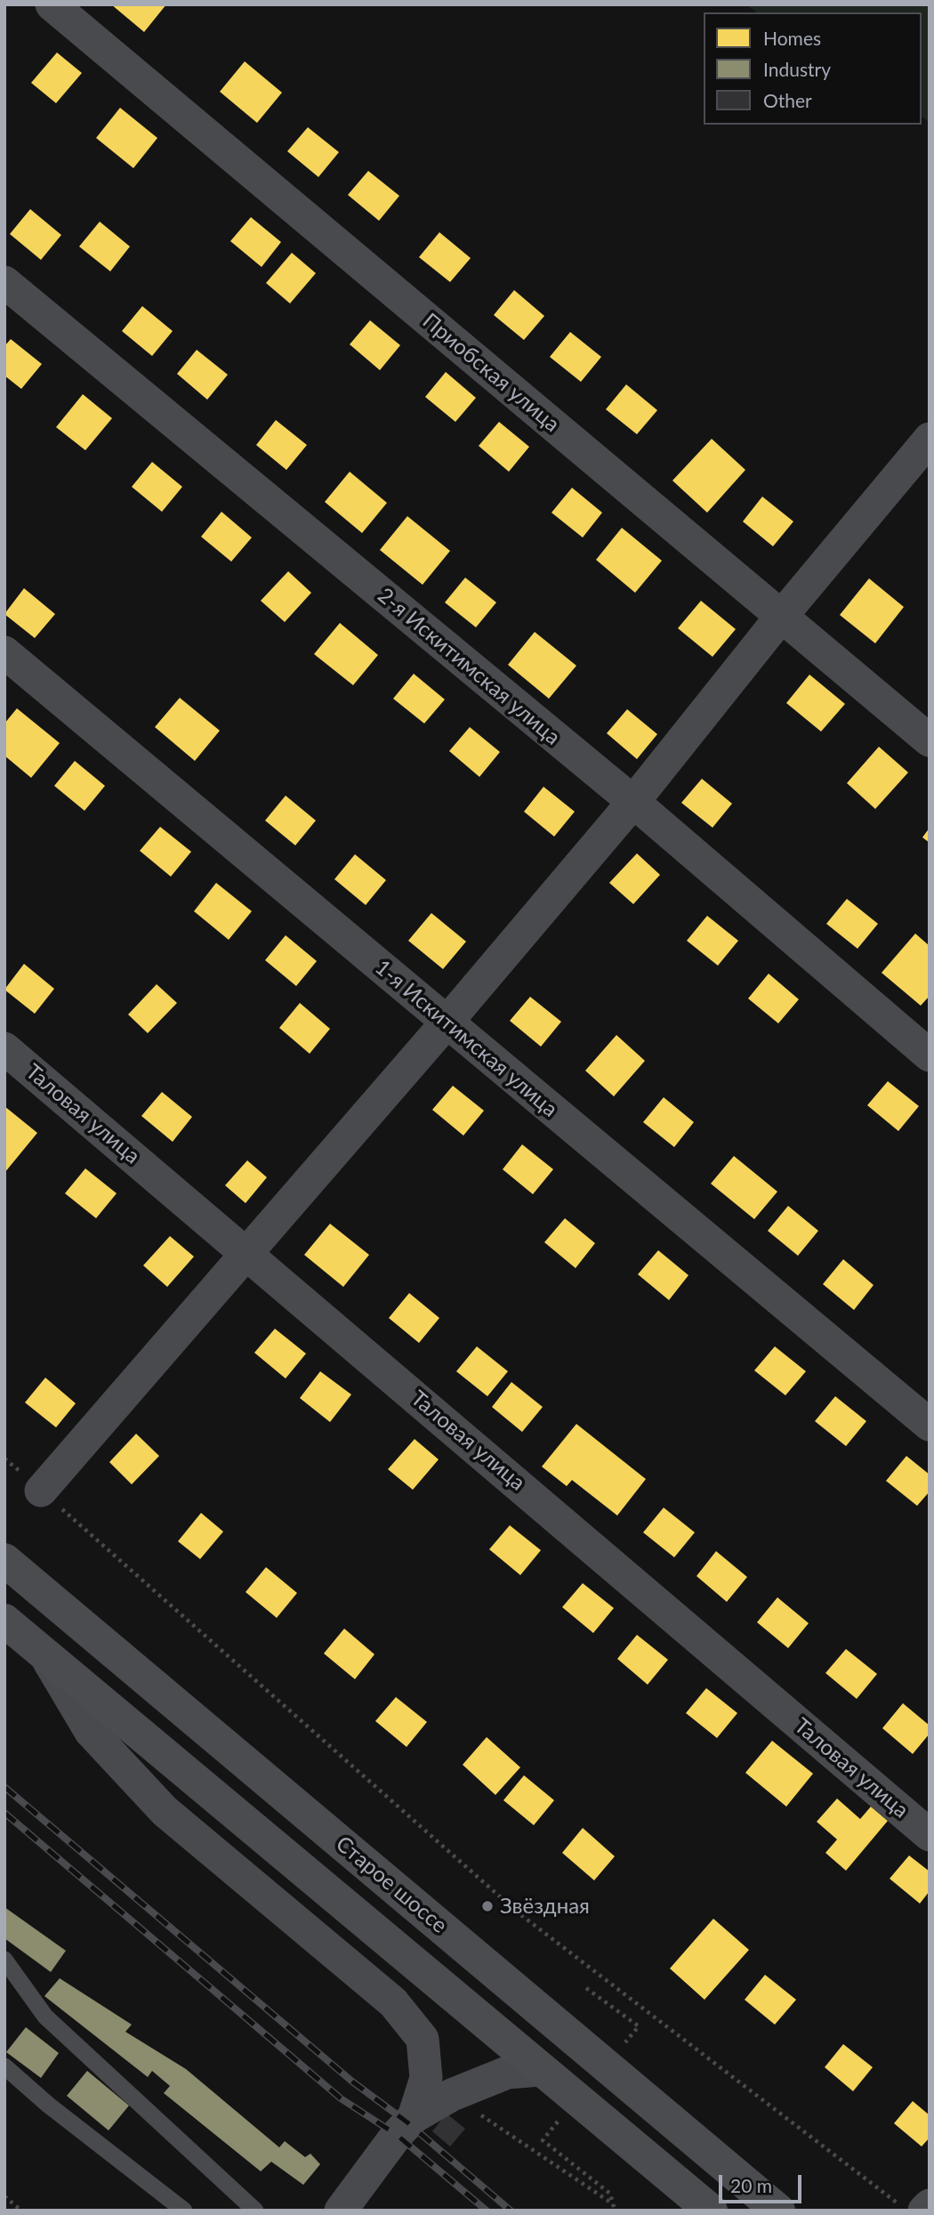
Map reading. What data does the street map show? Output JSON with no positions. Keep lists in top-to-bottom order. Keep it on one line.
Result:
{"streets":{"highway":["Старое шоссе"],"street":["Приобская улица","2-я Искитимская улица","1-я Искитимская улица","Таловая улица"]},"places":["Звёздная"],"legend":["Homes","Industry","Other"],"scale_bar":"20 m"}
